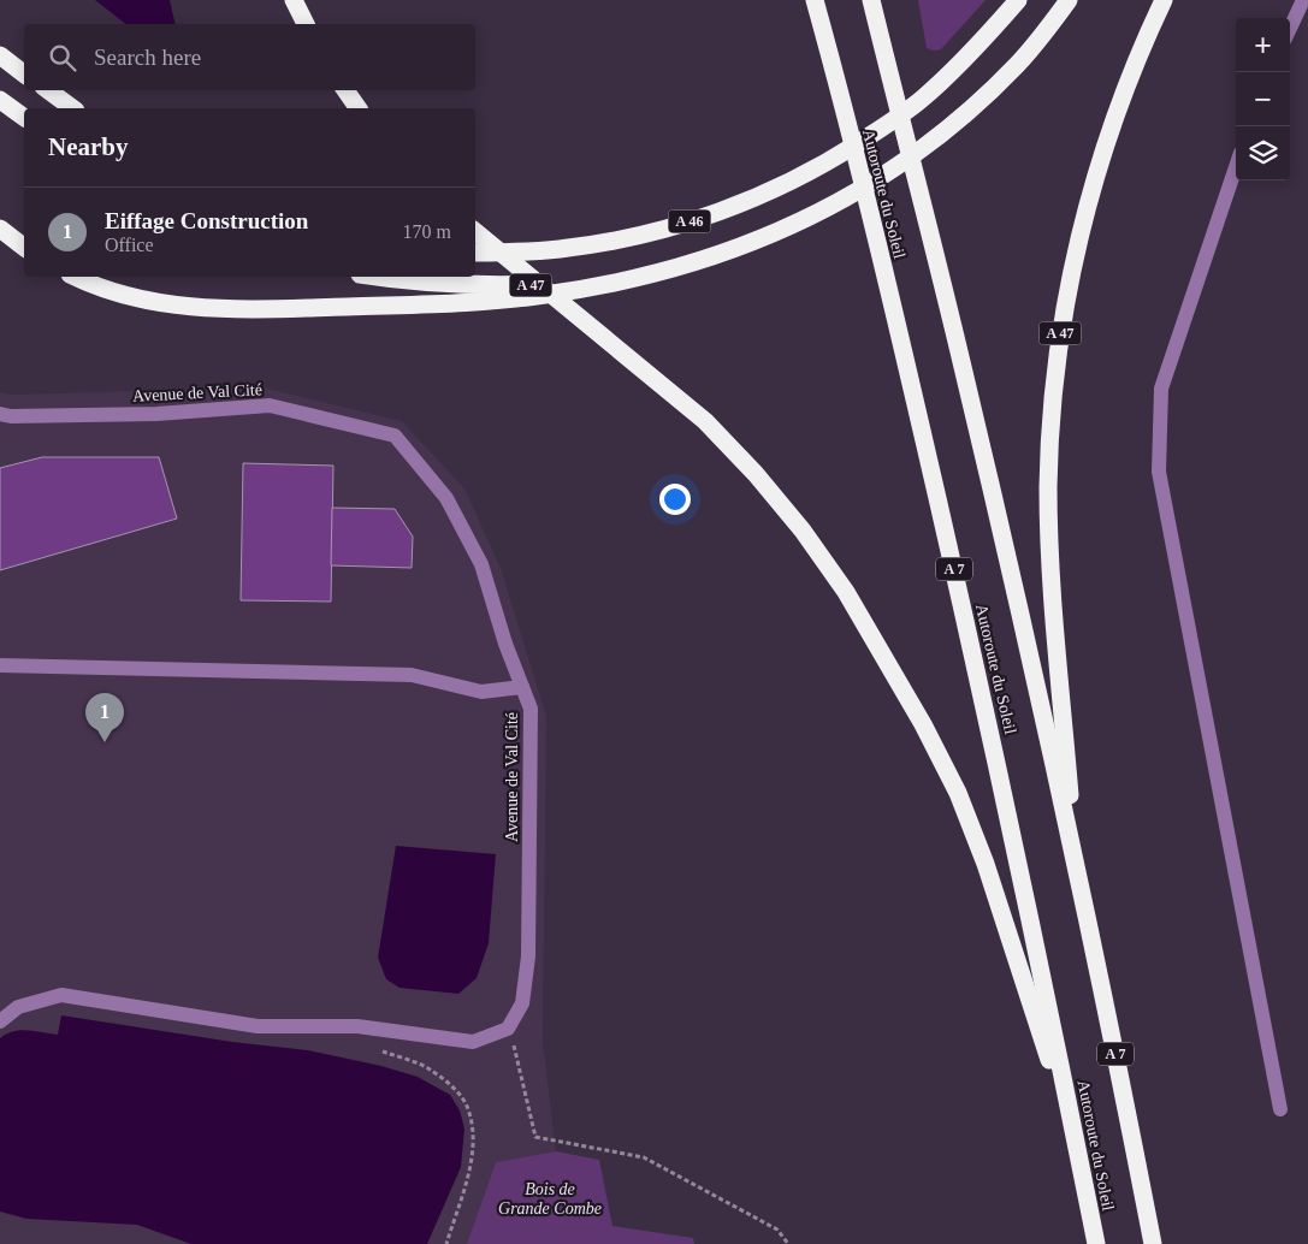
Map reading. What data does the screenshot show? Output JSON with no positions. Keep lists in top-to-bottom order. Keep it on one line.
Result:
{"streets":{"highway":["Autoroute du Soleil","A 46","A 47","A 7"],"street":["Avenue de Val Cité"]},"crossings":[["Autoroute du Soleil","A 47"]],"parks":["Bois de Grande Combe"],"page":{"map_buttons":["+","−"],"search":"Search here","heading":"Nearby","list":[{"mark":"1","name":"Eiffage Construction","note":"Office","value":"170 m"}],"pins":"1"}}
